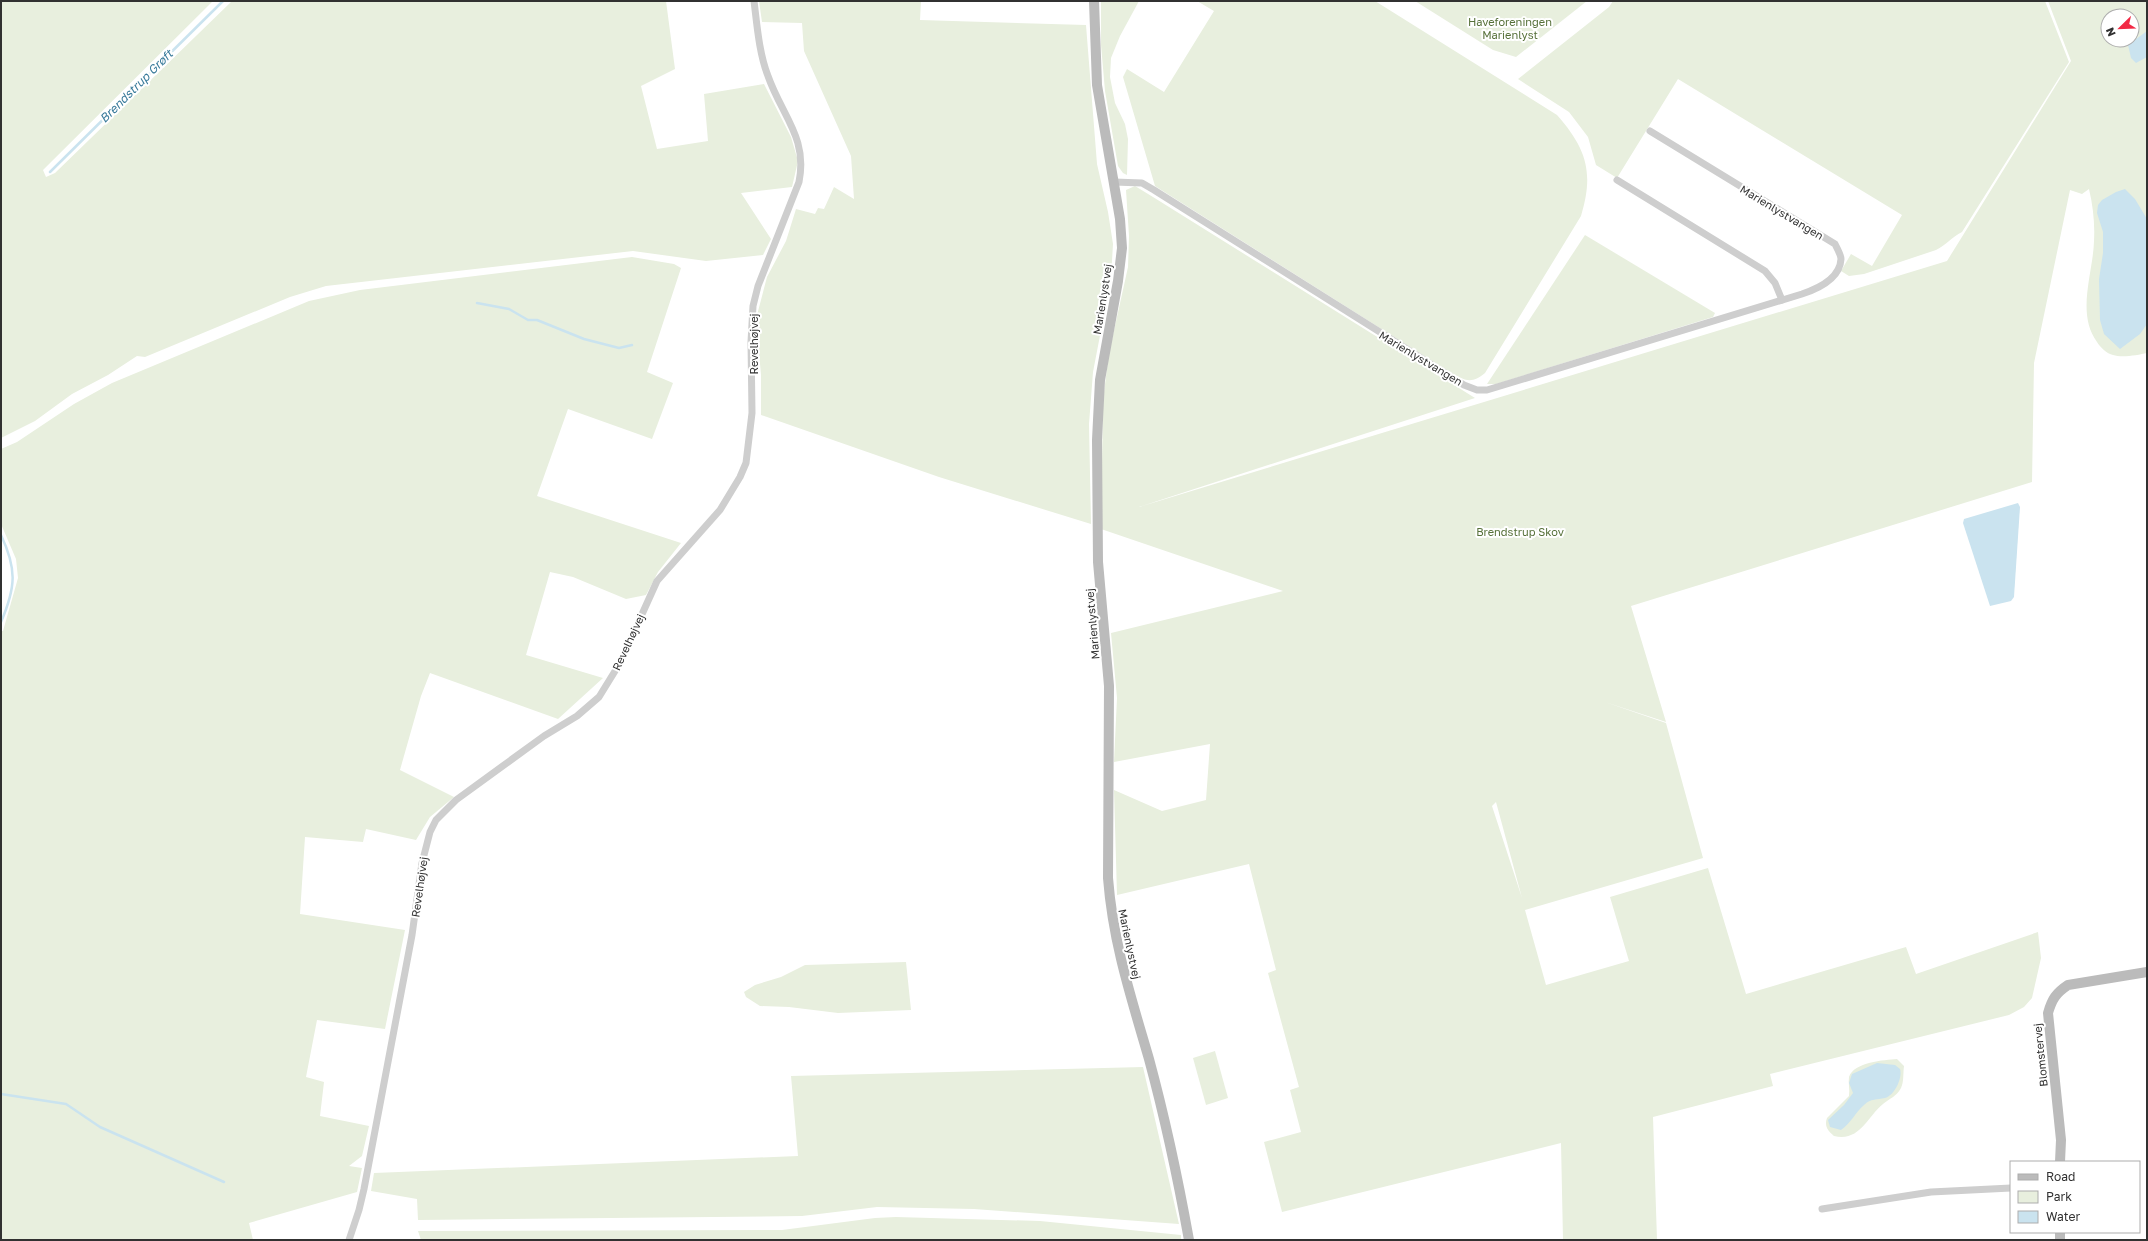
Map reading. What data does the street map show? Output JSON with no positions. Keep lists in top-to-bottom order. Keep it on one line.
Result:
{"streets":{"street":["Marienlystvangen","Marienlystvej","Revelhøjvej","Blomstervej"]},"crossings":[["Marienlystvangen","Marienlystvej"]],"water":["Brendstrup Grøft"],"parks":["Haveforeningen Marienlyst","Brendstrup Skov"],"legend":["Road","Park","Water"],"north":"bottom left"}
